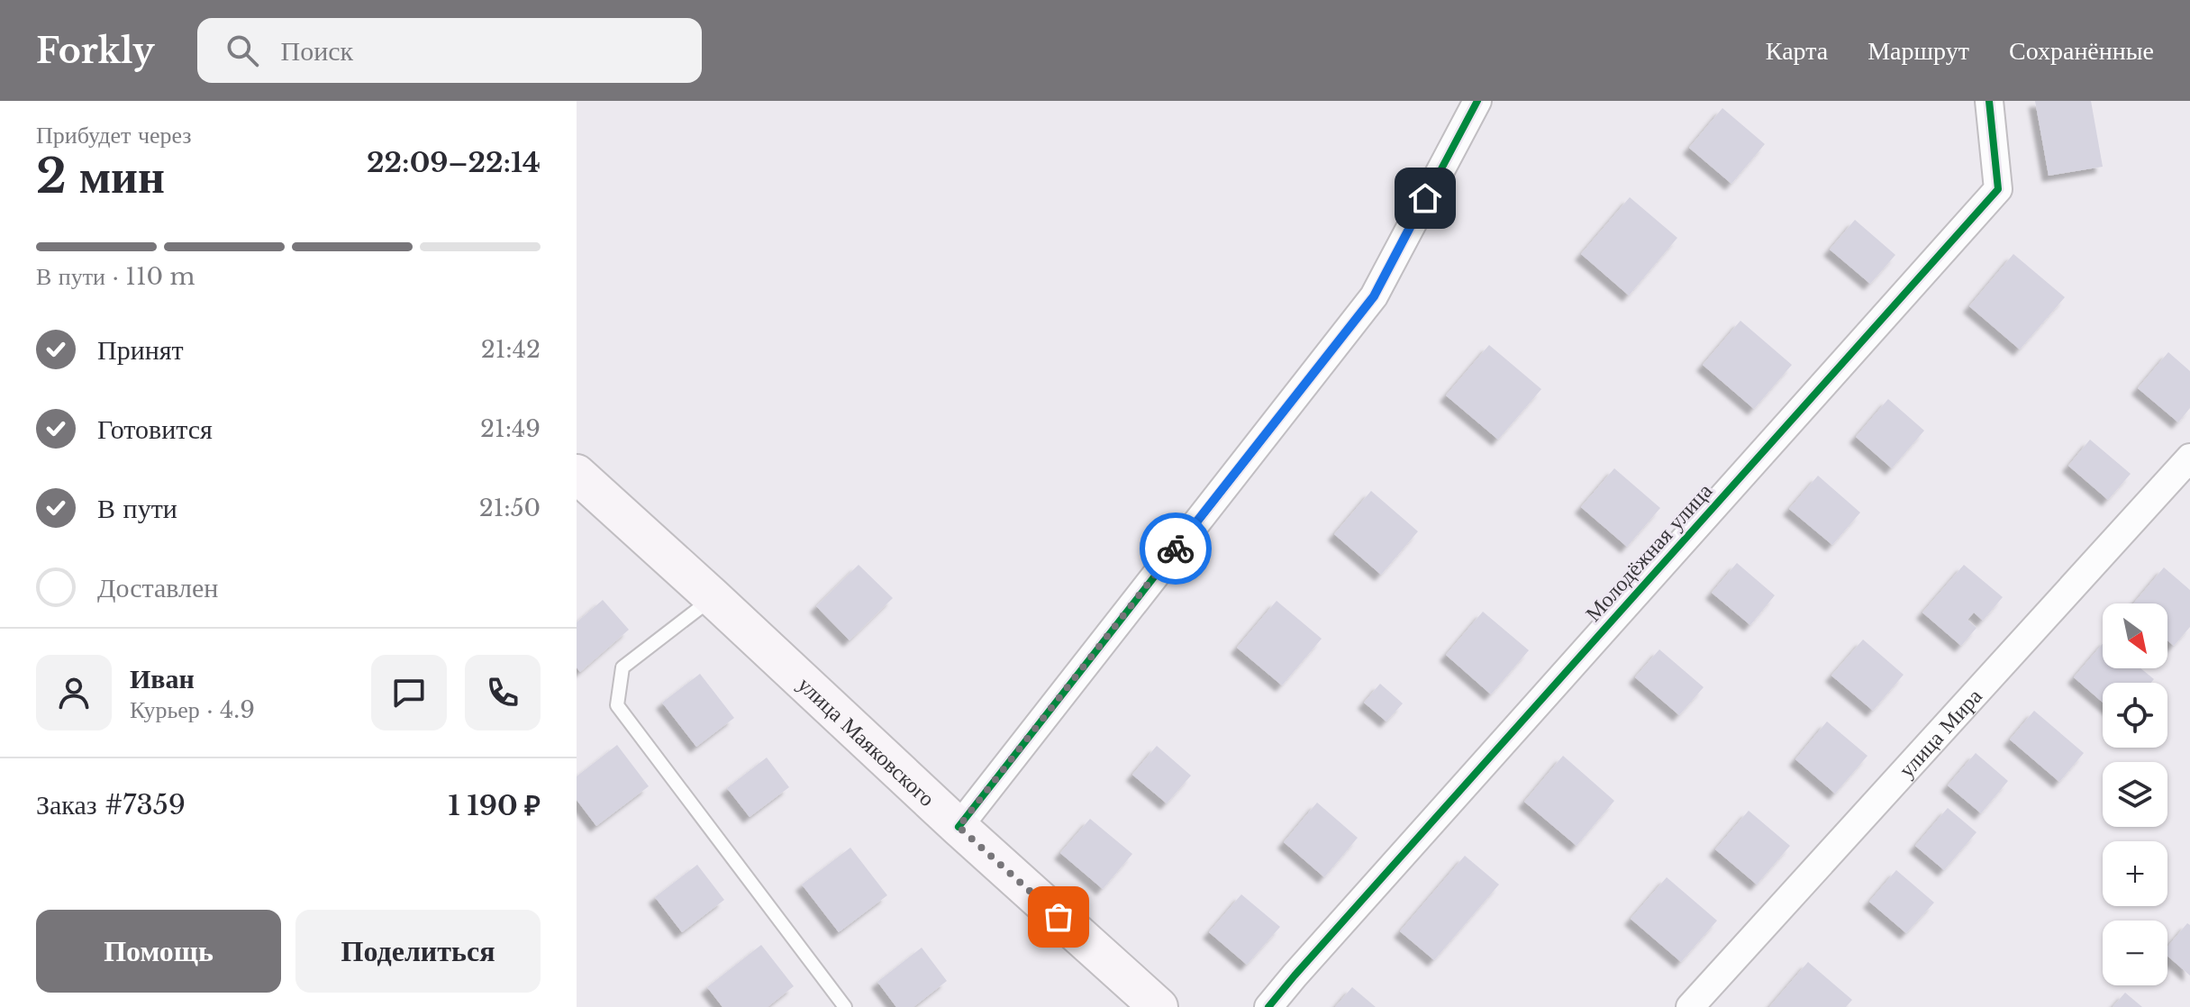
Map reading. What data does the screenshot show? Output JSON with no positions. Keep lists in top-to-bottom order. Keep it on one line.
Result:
{"streets":{"street":["Молодёжная улица","улица Мира","улица Маяковского"]},"north":"bottom right","page":{"header":"Forkly","search":"Поиск","nav":["Карта","Маршрут","Сохранённые"],"heading":["2 мин","Прибудет через","22:09–22:14"],"panel":["Иван","Курьер · 4.9","Заказ #7359","1 190 ₽"],"bar":"В пути · 110 m","list":[["Принят","21:42"],["Готовится","21:49"],["В пути","21:50"],"Доставлен"],"map_buttons":["+","−"],"buttons":["Помощь","Поделиться"]}}
